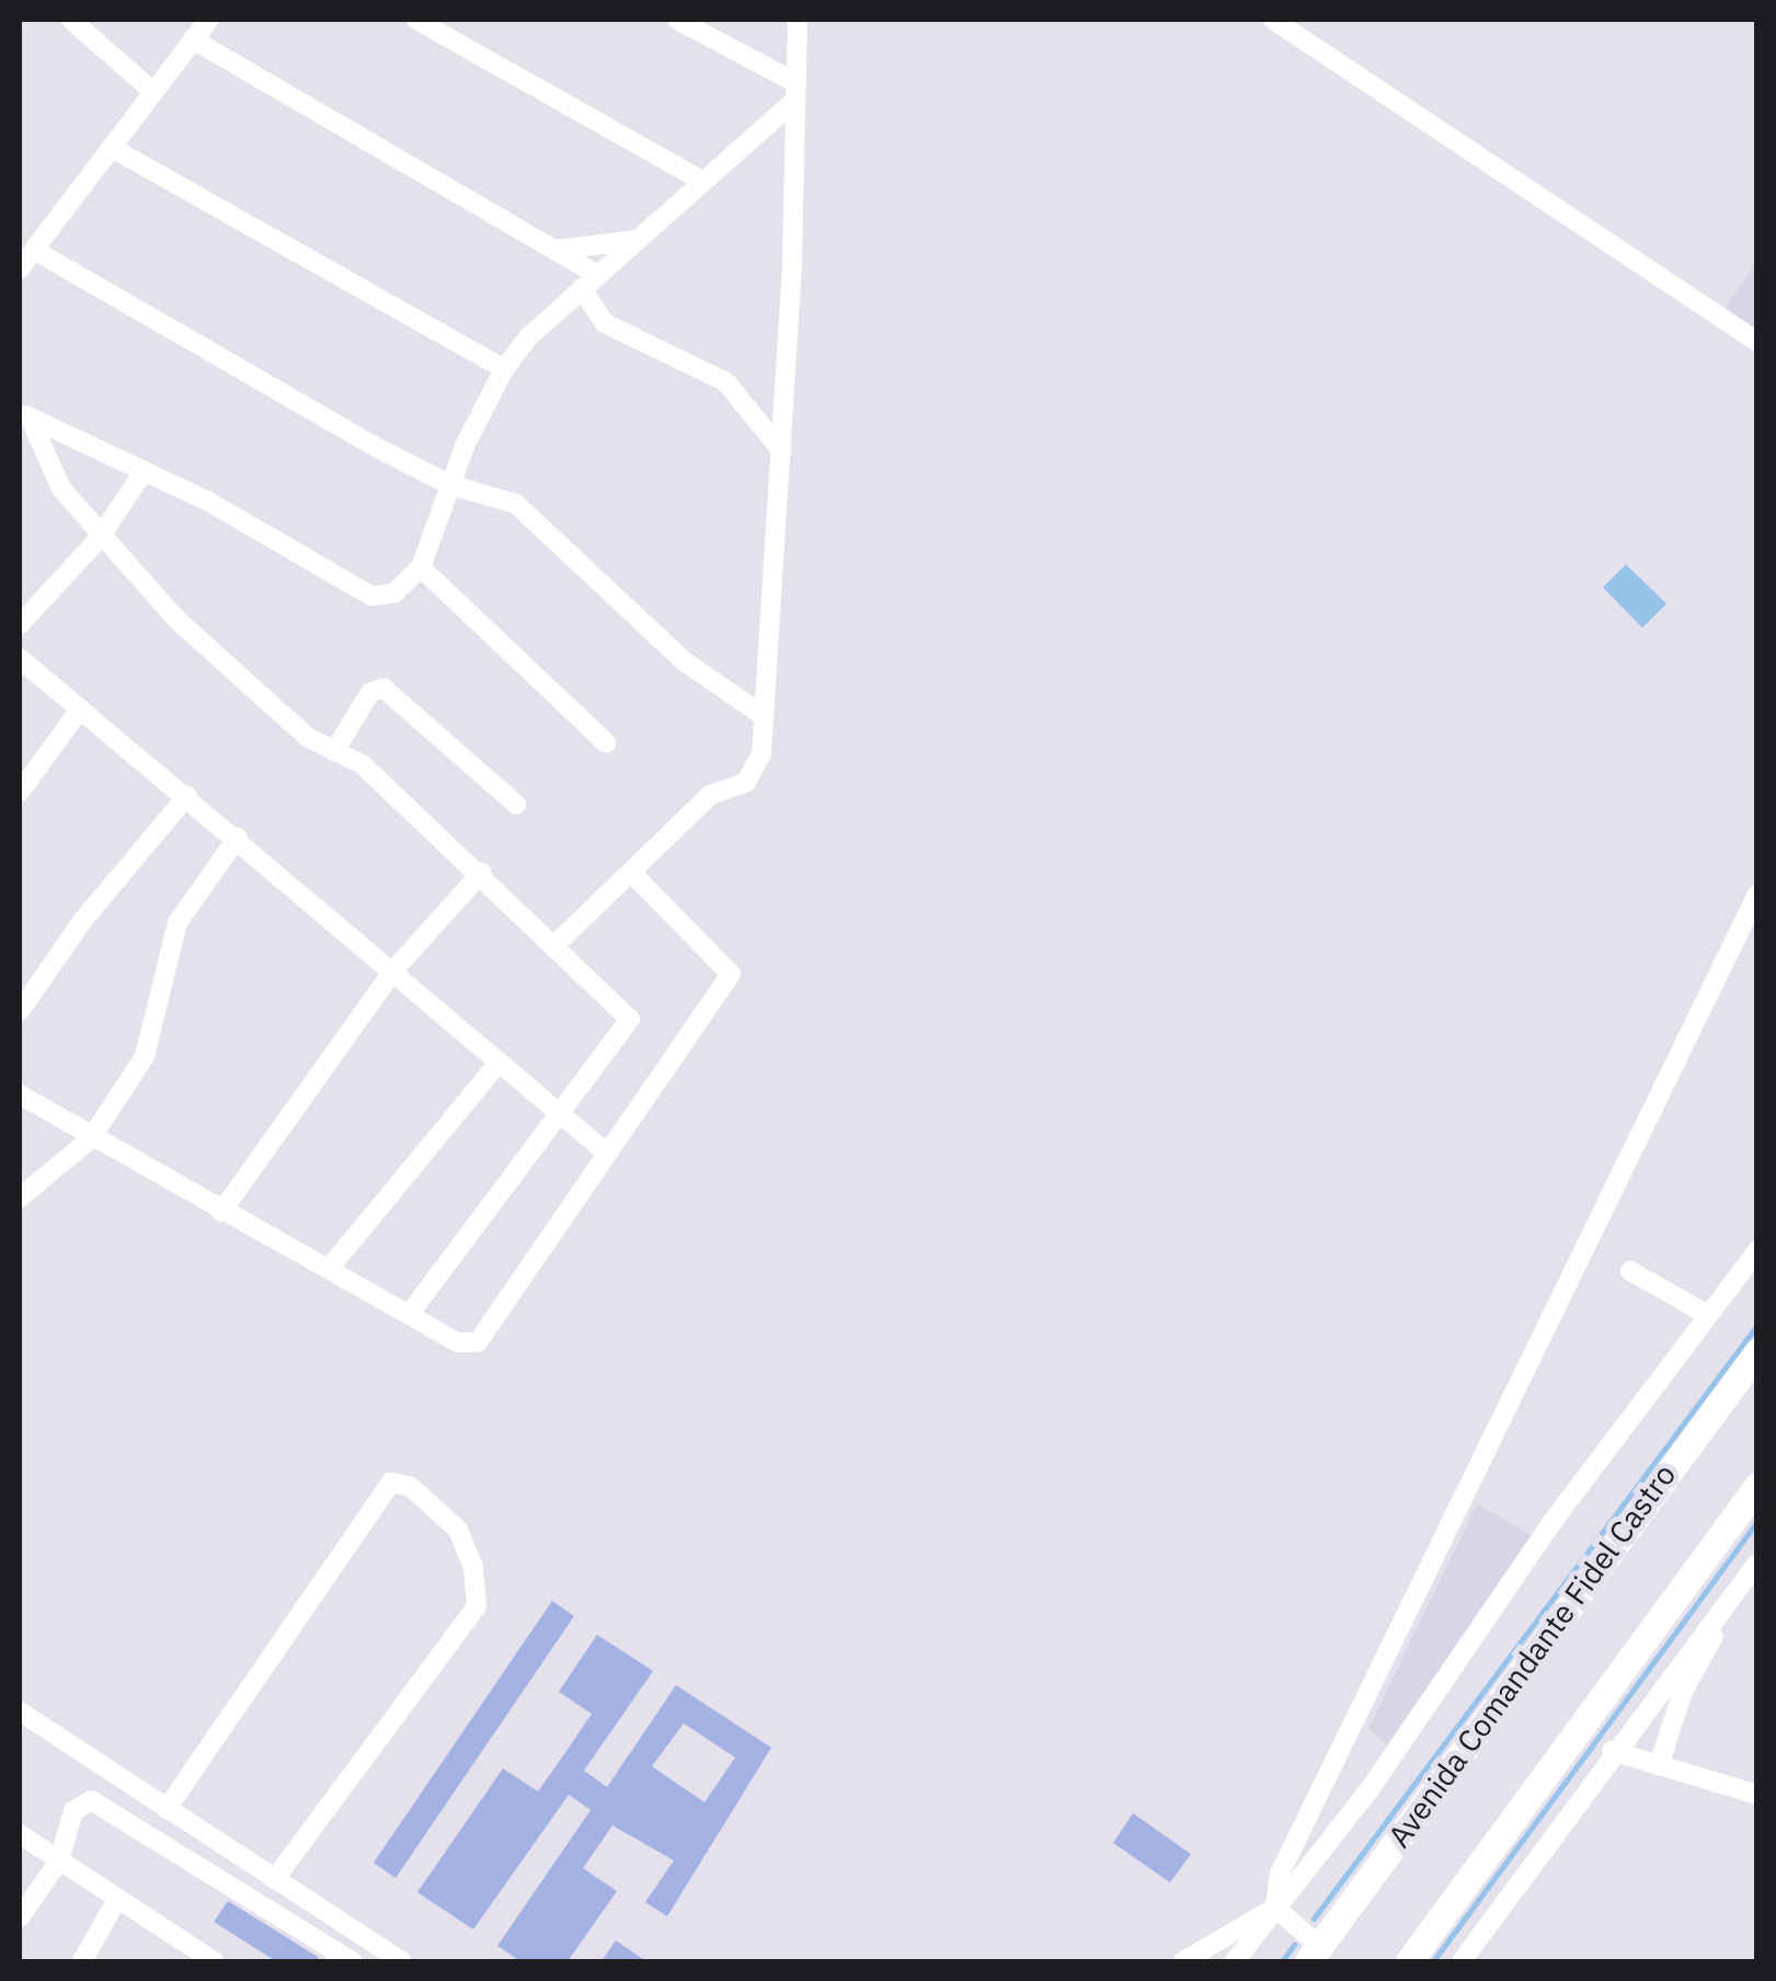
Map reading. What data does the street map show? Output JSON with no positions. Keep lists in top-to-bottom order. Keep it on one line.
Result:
{"streets":{"highway":["Avenida Comandante Fidel Castro"]}}
